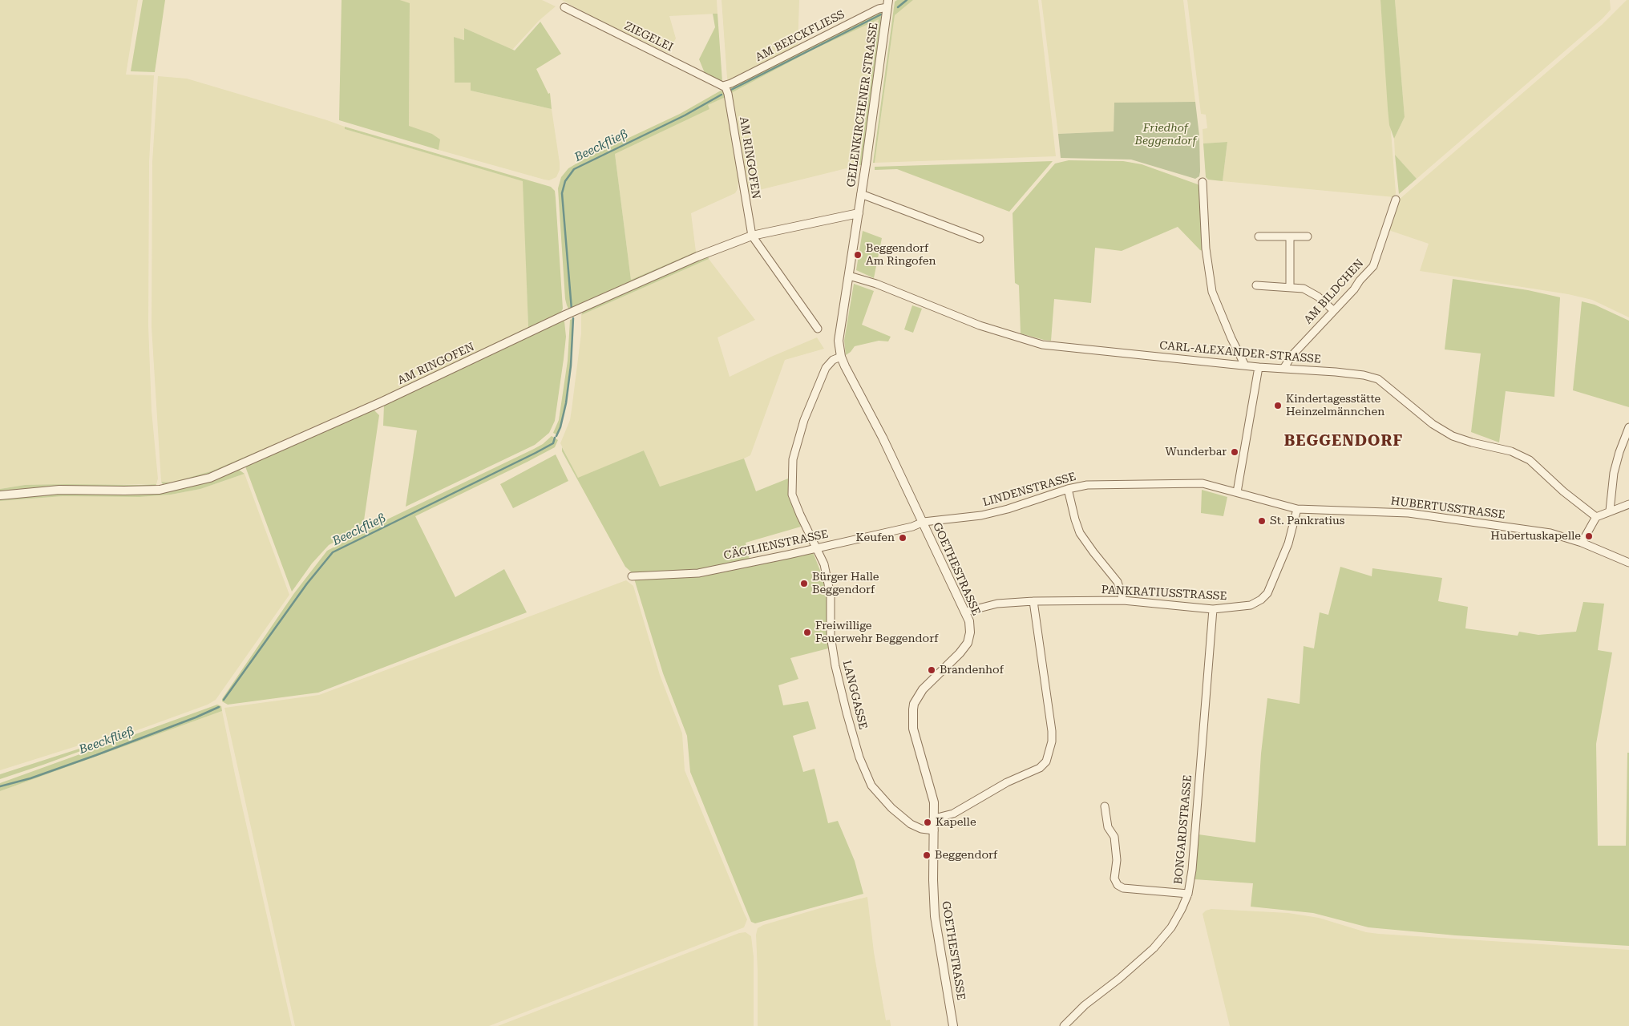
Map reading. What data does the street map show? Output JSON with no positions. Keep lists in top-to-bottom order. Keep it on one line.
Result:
{"streets":{"street":["AM BEECKFLIESS","ZIEGELEI","GEILENKIRCHENER STRASSE","AM RINGOFEN","AM BILDCHEN","CARL-ALEXANDER-STRASSE","LINDENSTRASSE","HUBERTUSSTRASSE","CÄCILIENSTRASSE","GOETHESTRASSE","PANKRATIUSSTRASSE","LANGGASSE","BONGARDSTRASSE"]},"crossings":[["AM BEECKFLIESS","ZIEGELEI"],["AM BEECKFLIESS","GEILENKIRCHENER STRASSE"],["AM BEECKFLIESS","AM RINGOFEN"],["ZIEGELEI","AM RINGOFEN"],["GEILENKIRCHENER STRASSE","AM RINGOFEN"],["GEILENKIRCHENER STRASSE","GOETHESTRASSE"],["AM RINGOFEN","GOETHESTRASSE"],["AM BILDCHEN","CARL-ALEXANDER-STRASSE"],["CARL-ALEXANDER-STRASSE","GOETHESTRASSE"],["LINDENSTRASSE","HUBERTUSSTRASSE"],["LINDENSTRASSE","CÄCILIENSTRASSE"],["LINDENSTRASSE","GOETHESTRASSE"],["HUBERTUSSTRASSE","PANKRATIUSSTRASSE"],["CÄCILIENSTRASSE","GOETHESTRASSE"],["CÄCILIENSTRASSE","LANGGASSE"],["GOETHESTRASSE","PANKRATIUSSTRASSE"],["GOETHESTRASSE","LANGGASSE"],["PANKRATIUSSTRASSE","BONGARDSTRASSE"]],"districts":["BEGGENDORF"],"water":["Beeckfließ"],"parks":["Friedhof Beggendorf"],"places":["Beggendorf Am Ringofen","Kindertagesstätte Heinzelmännchen","Wunderbar","St. Pankratius","Hubertuskapelle","Keufen","Bürger Halle Beggendorf","Freiwillige Feuerwehr Beggendorf","Brandenhof","Kapelle","Beggendorf"]}
